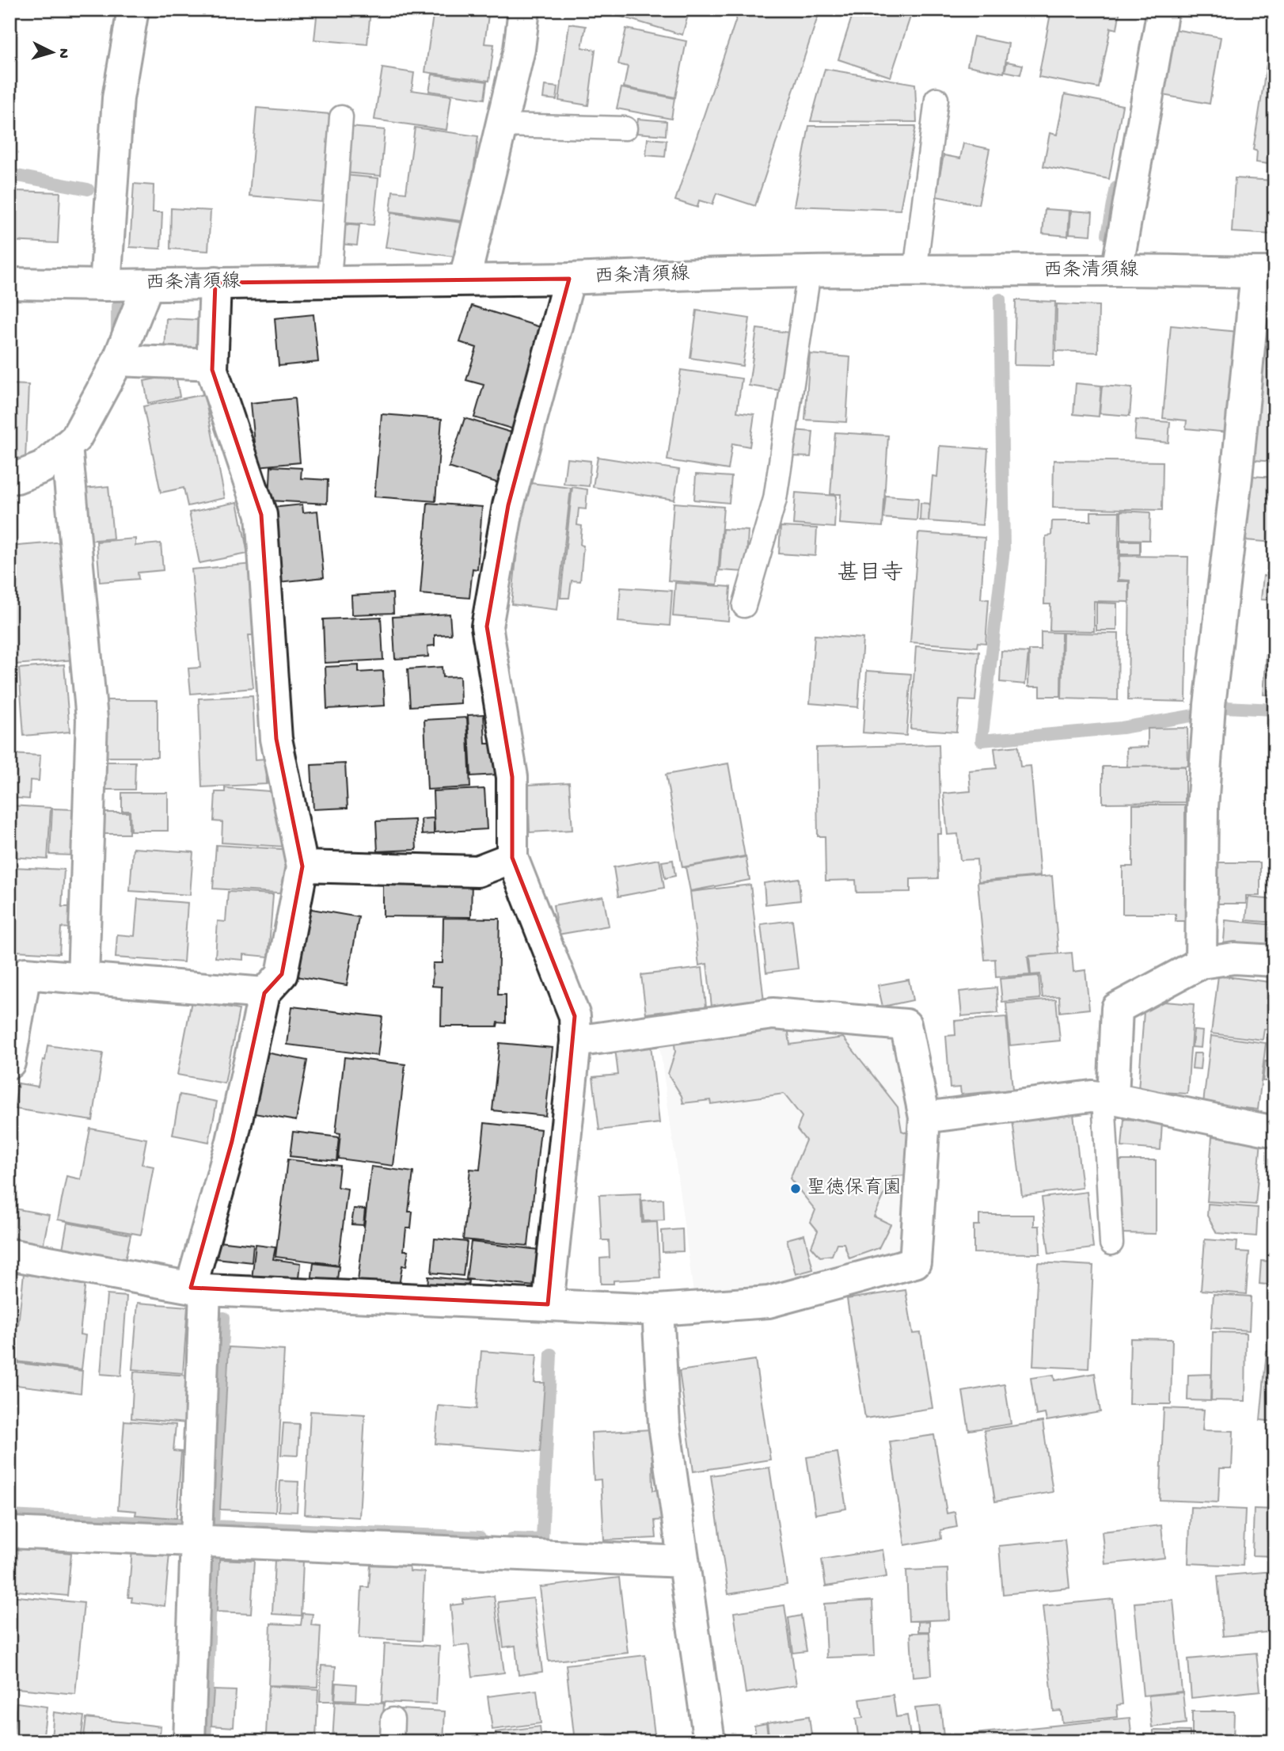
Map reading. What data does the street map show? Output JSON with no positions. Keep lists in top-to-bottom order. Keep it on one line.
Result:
{"streets":{"street":["西条清須線"]},"districts":["甚目寺"],"places":["聖徳保育園"],"north":"right"}
